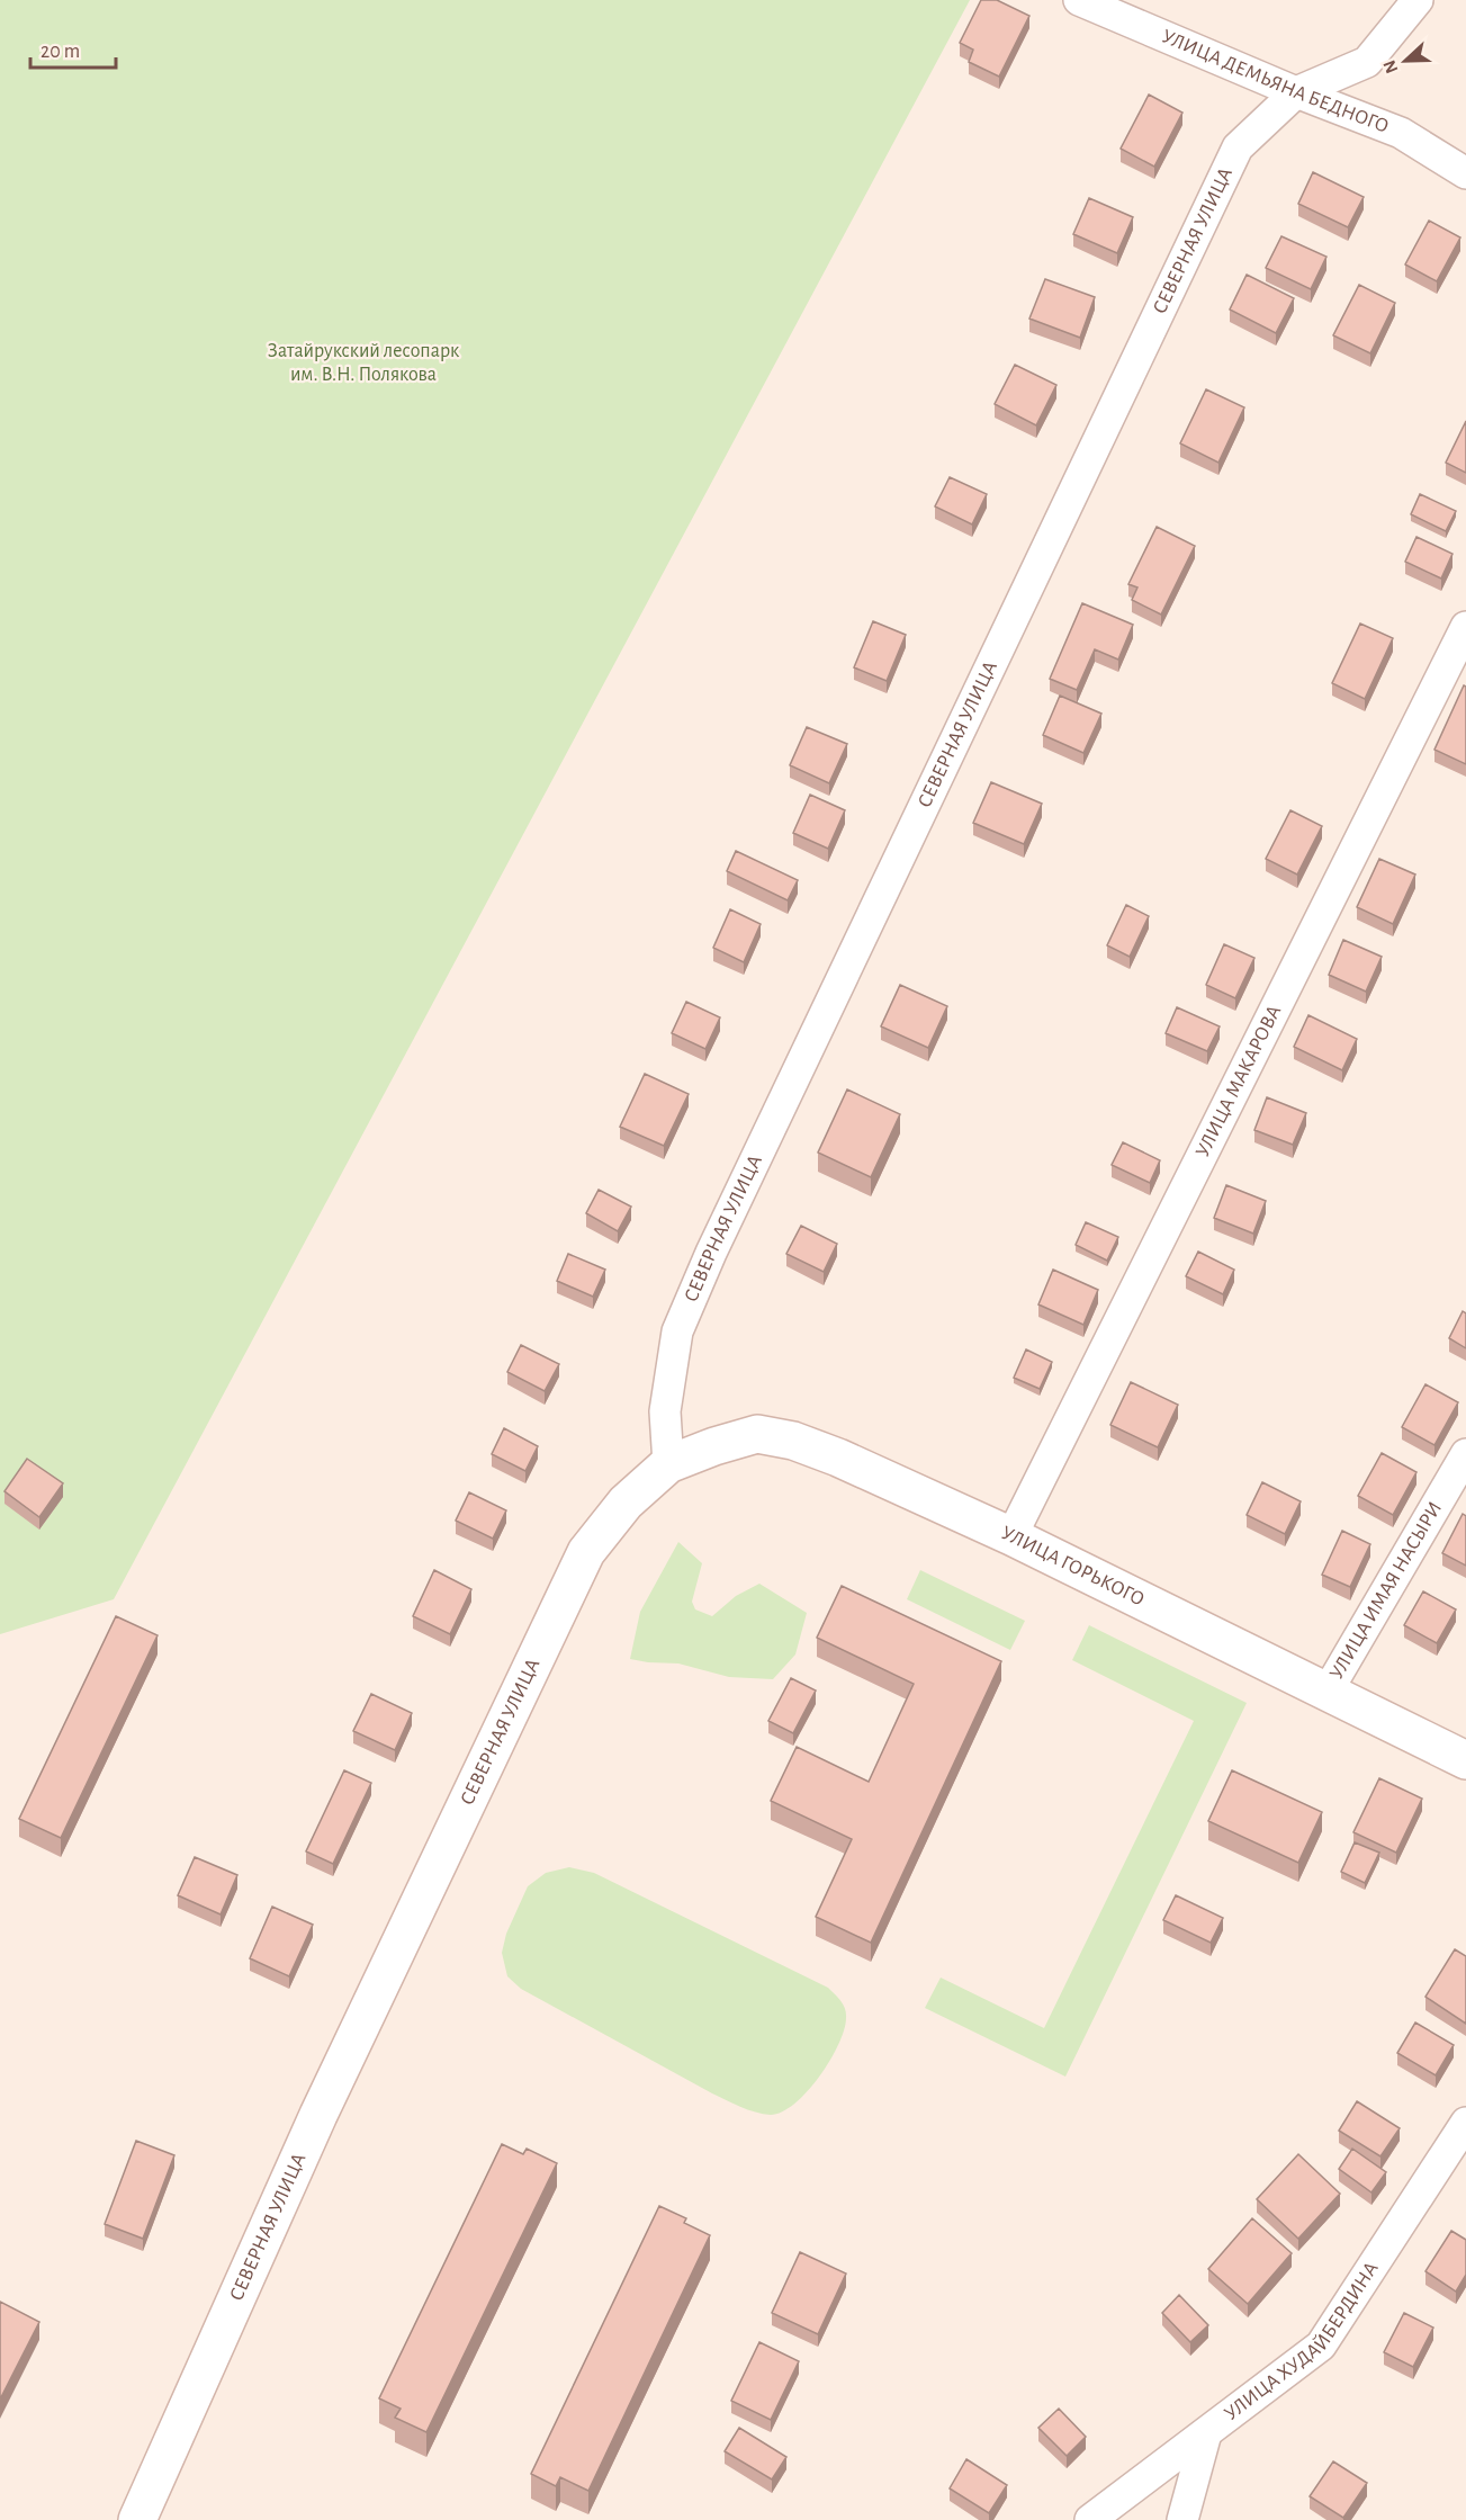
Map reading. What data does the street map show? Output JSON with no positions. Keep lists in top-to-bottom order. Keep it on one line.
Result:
{"streets":{"main road":["СЕВЕРНАЯ УЛИЦА","УЛИЦА ГОРЬКОГО"],"street":["УЛИЦА ДЕМЬЯНА БЕДНОГО","УЛИЦА МАКАРОВА","УЛИЦА ИМАЯ НАСЫРИ","УЛИЦА ХУДАЙБЕРДИНА"]},"crossings":[["УЛИЦА ДЕМЬЯНА БЕДНОГО","СЕВЕРНАЯ УЛИЦА"],["СЕВЕРНАЯ УЛИЦА","УЛИЦА ГОРЬКОГО"],["УЛИЦА МАКАРОВА","УЛИЦА ГОРЬКОГО"],["УЛИЦА ГОРЬКОГО","УЛИЦА ИМАЯ НАСЫРИ"]],"parks":["Затайрукский лесопарк им. В.Н. Полякова"],"scale_bar":"20 m","north":"left"}
